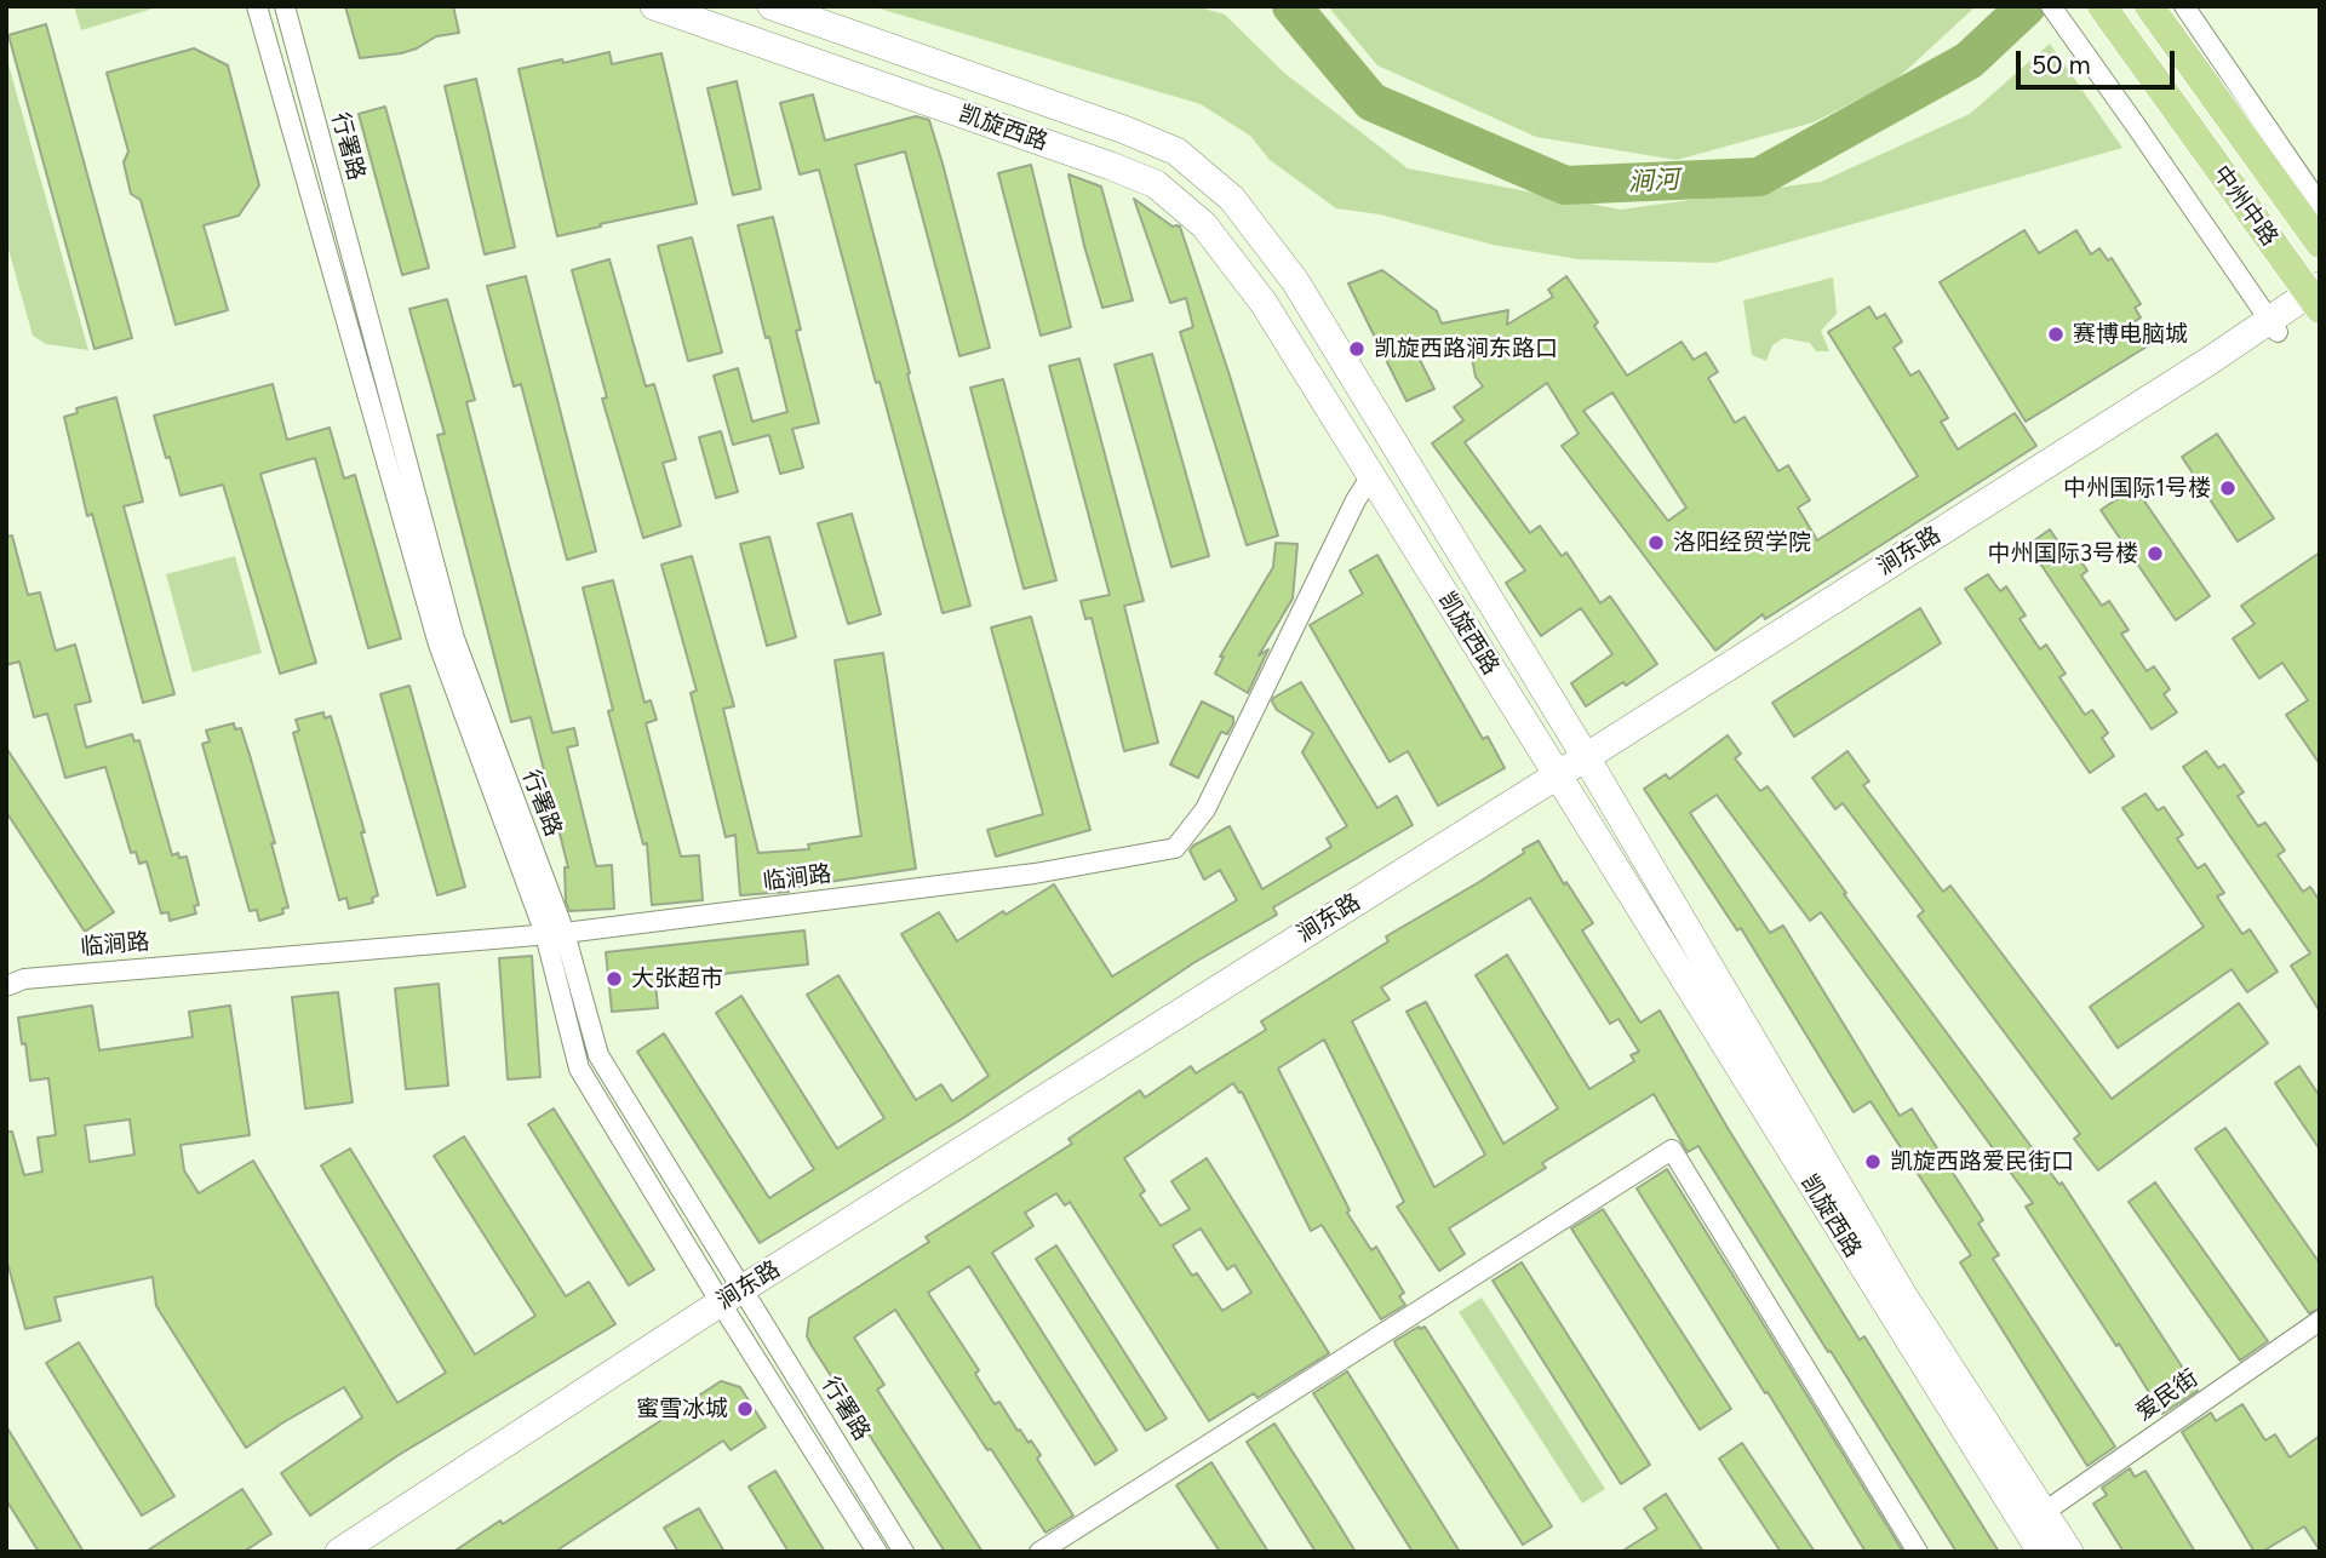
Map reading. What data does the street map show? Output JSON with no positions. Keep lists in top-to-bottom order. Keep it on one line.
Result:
{"streets":{"main road":["凯旋西路","中州中路","涧东路"],"street":["行署路","临涧路","爱民街"]},"crossings":[["凯旋西路","涧东路"],["凯旋西路","临涧路"],["凯旋西路","爱民街"],["行署路","涧东路"],["行署路","临涧路"],["中州中路","涧东路"]],"water":["涧河"],"places":["赛博电脑城","凯旋西路涧东路口","中州国际1号楼","洛阳经贸学院","中州国际3号楼","大张超市","凯旋西路爱民街口","蜜雪冰城"],"scale_bar":"50 m"}
